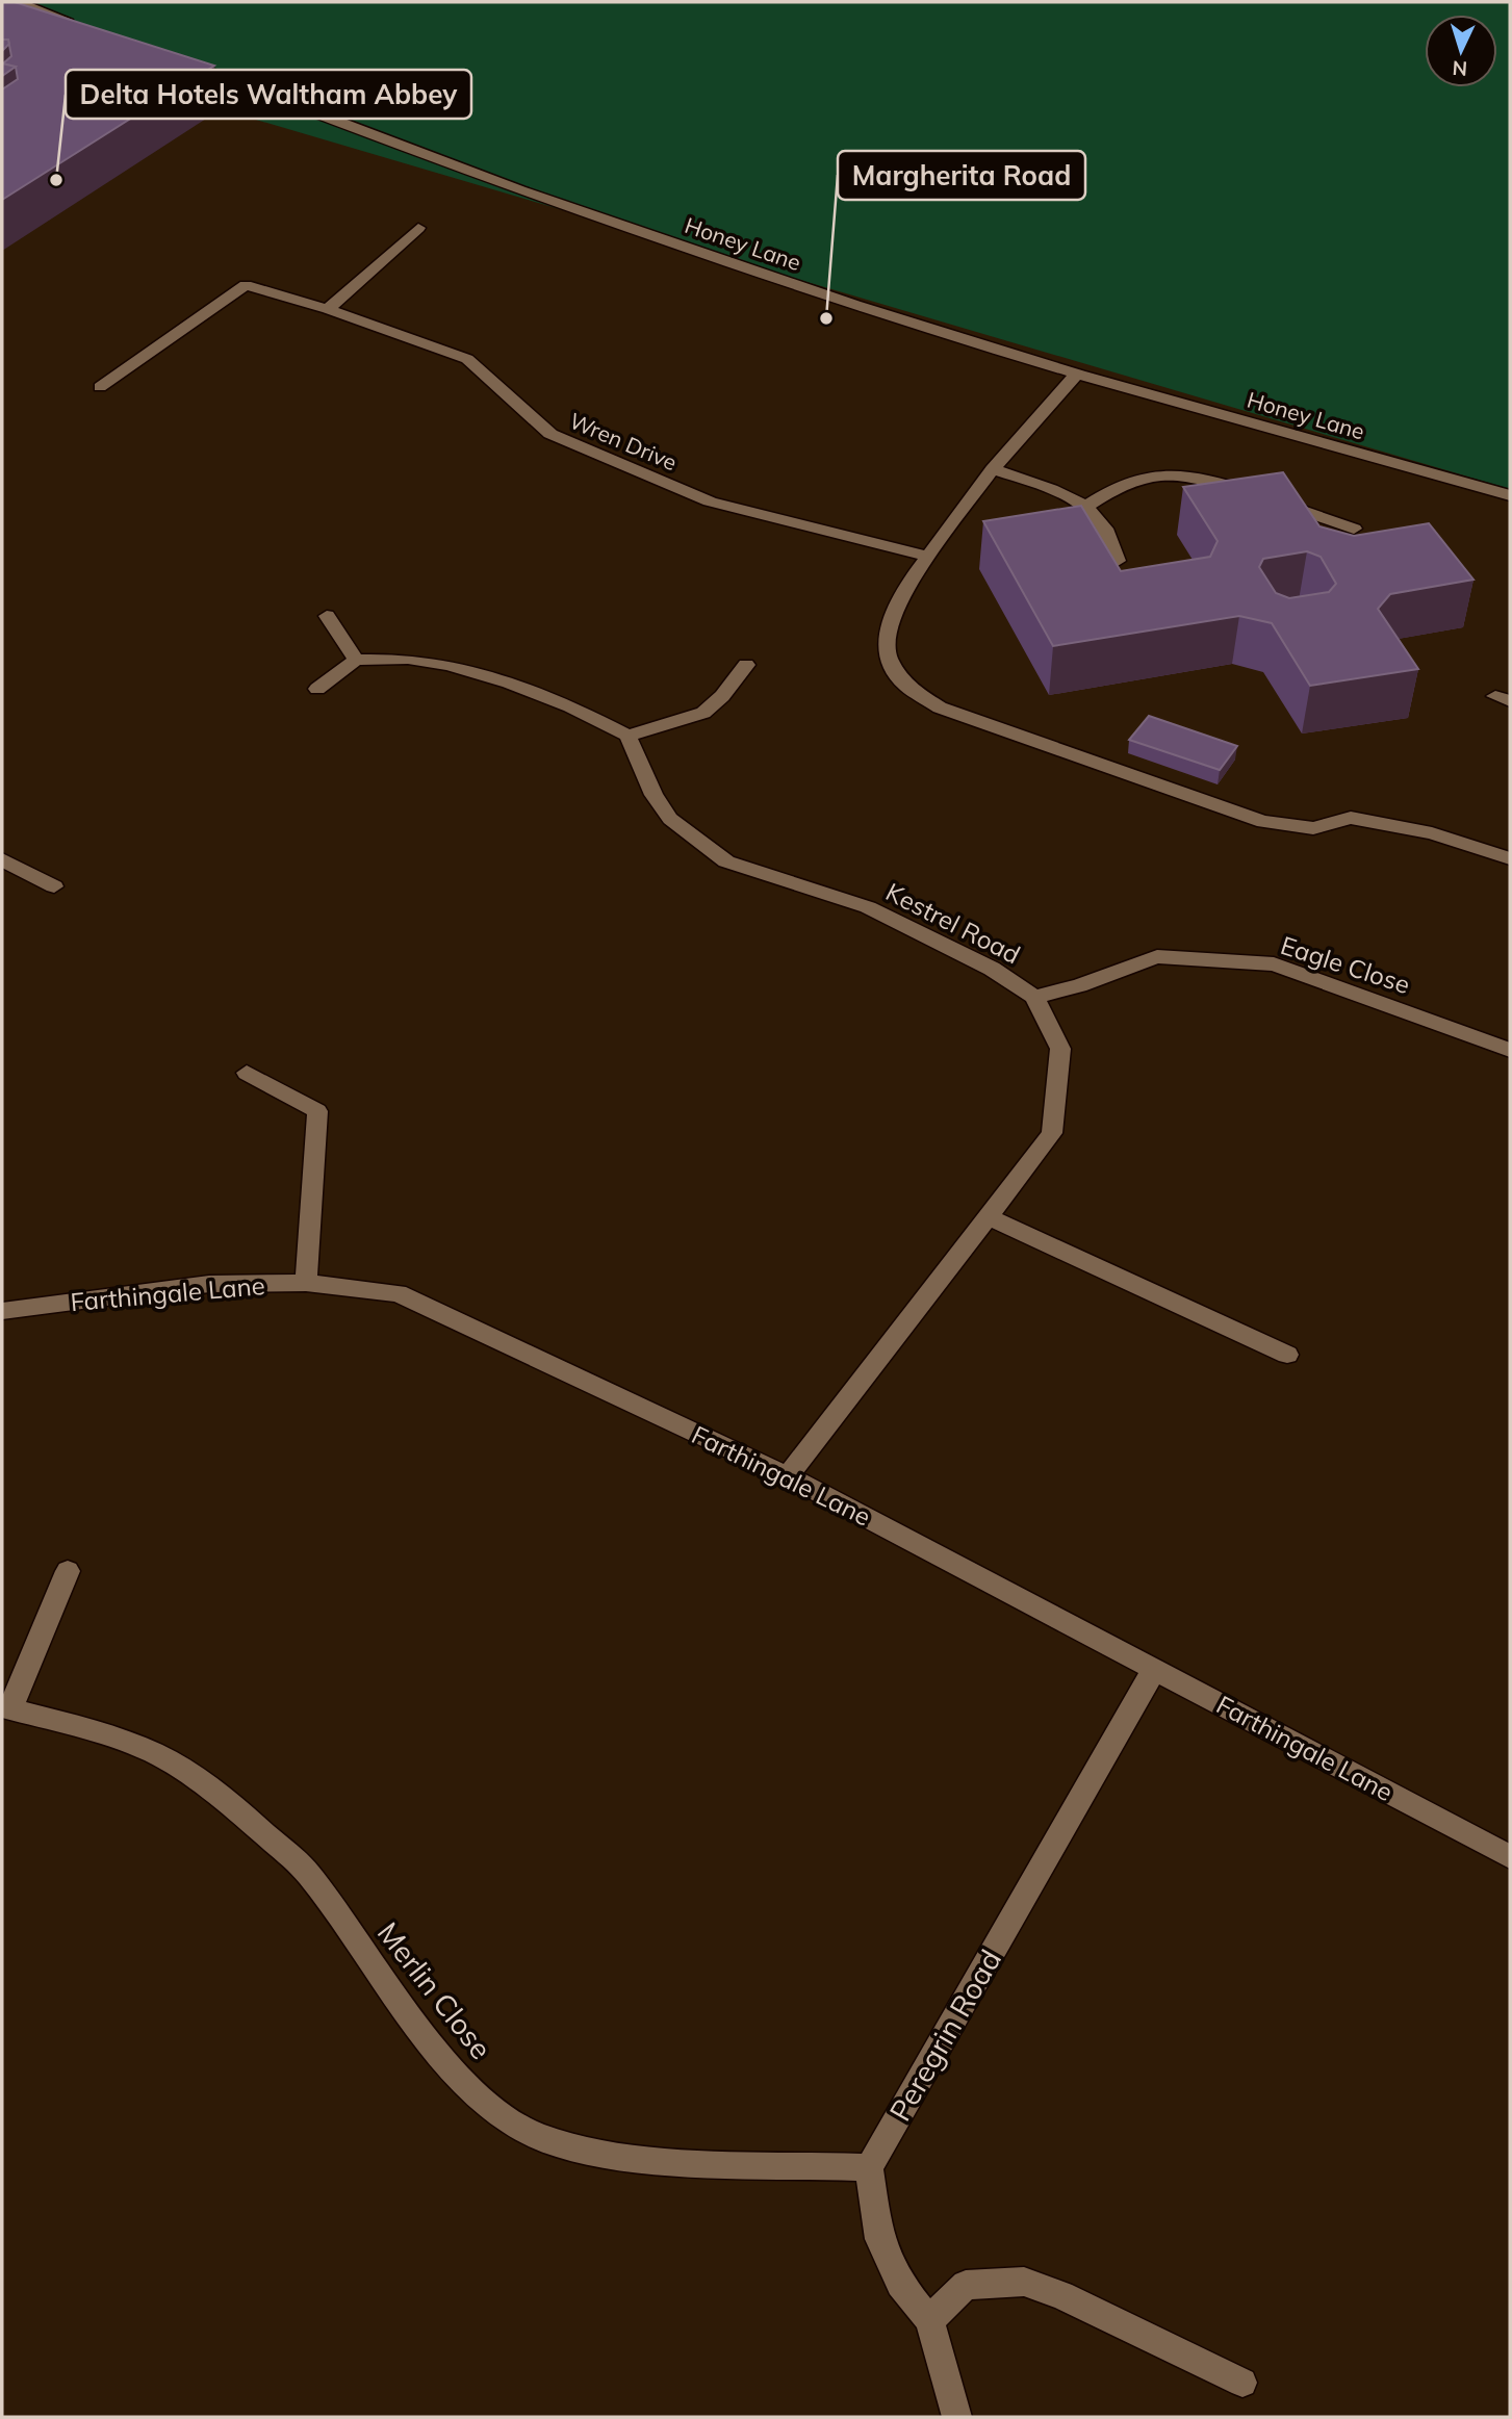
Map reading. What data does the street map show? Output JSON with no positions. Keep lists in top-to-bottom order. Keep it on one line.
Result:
{"streets":{"street":["Honey Lane","Wren Drive","Kestrel Road","Eagle Close","Farthingale Lane","Merlin Close","Peregrin Road"]},"crossings":[["Kestrel Road","Eagle Close"],["Kestrel Road","Farthingale Lane"],["Farthingale Lane","Peregrin Road"],["Merlin Close","Peregrin Road"]],"places":["Delta Hotels Waltham Abbey","Margherita Road"],"north":"bottom"}
